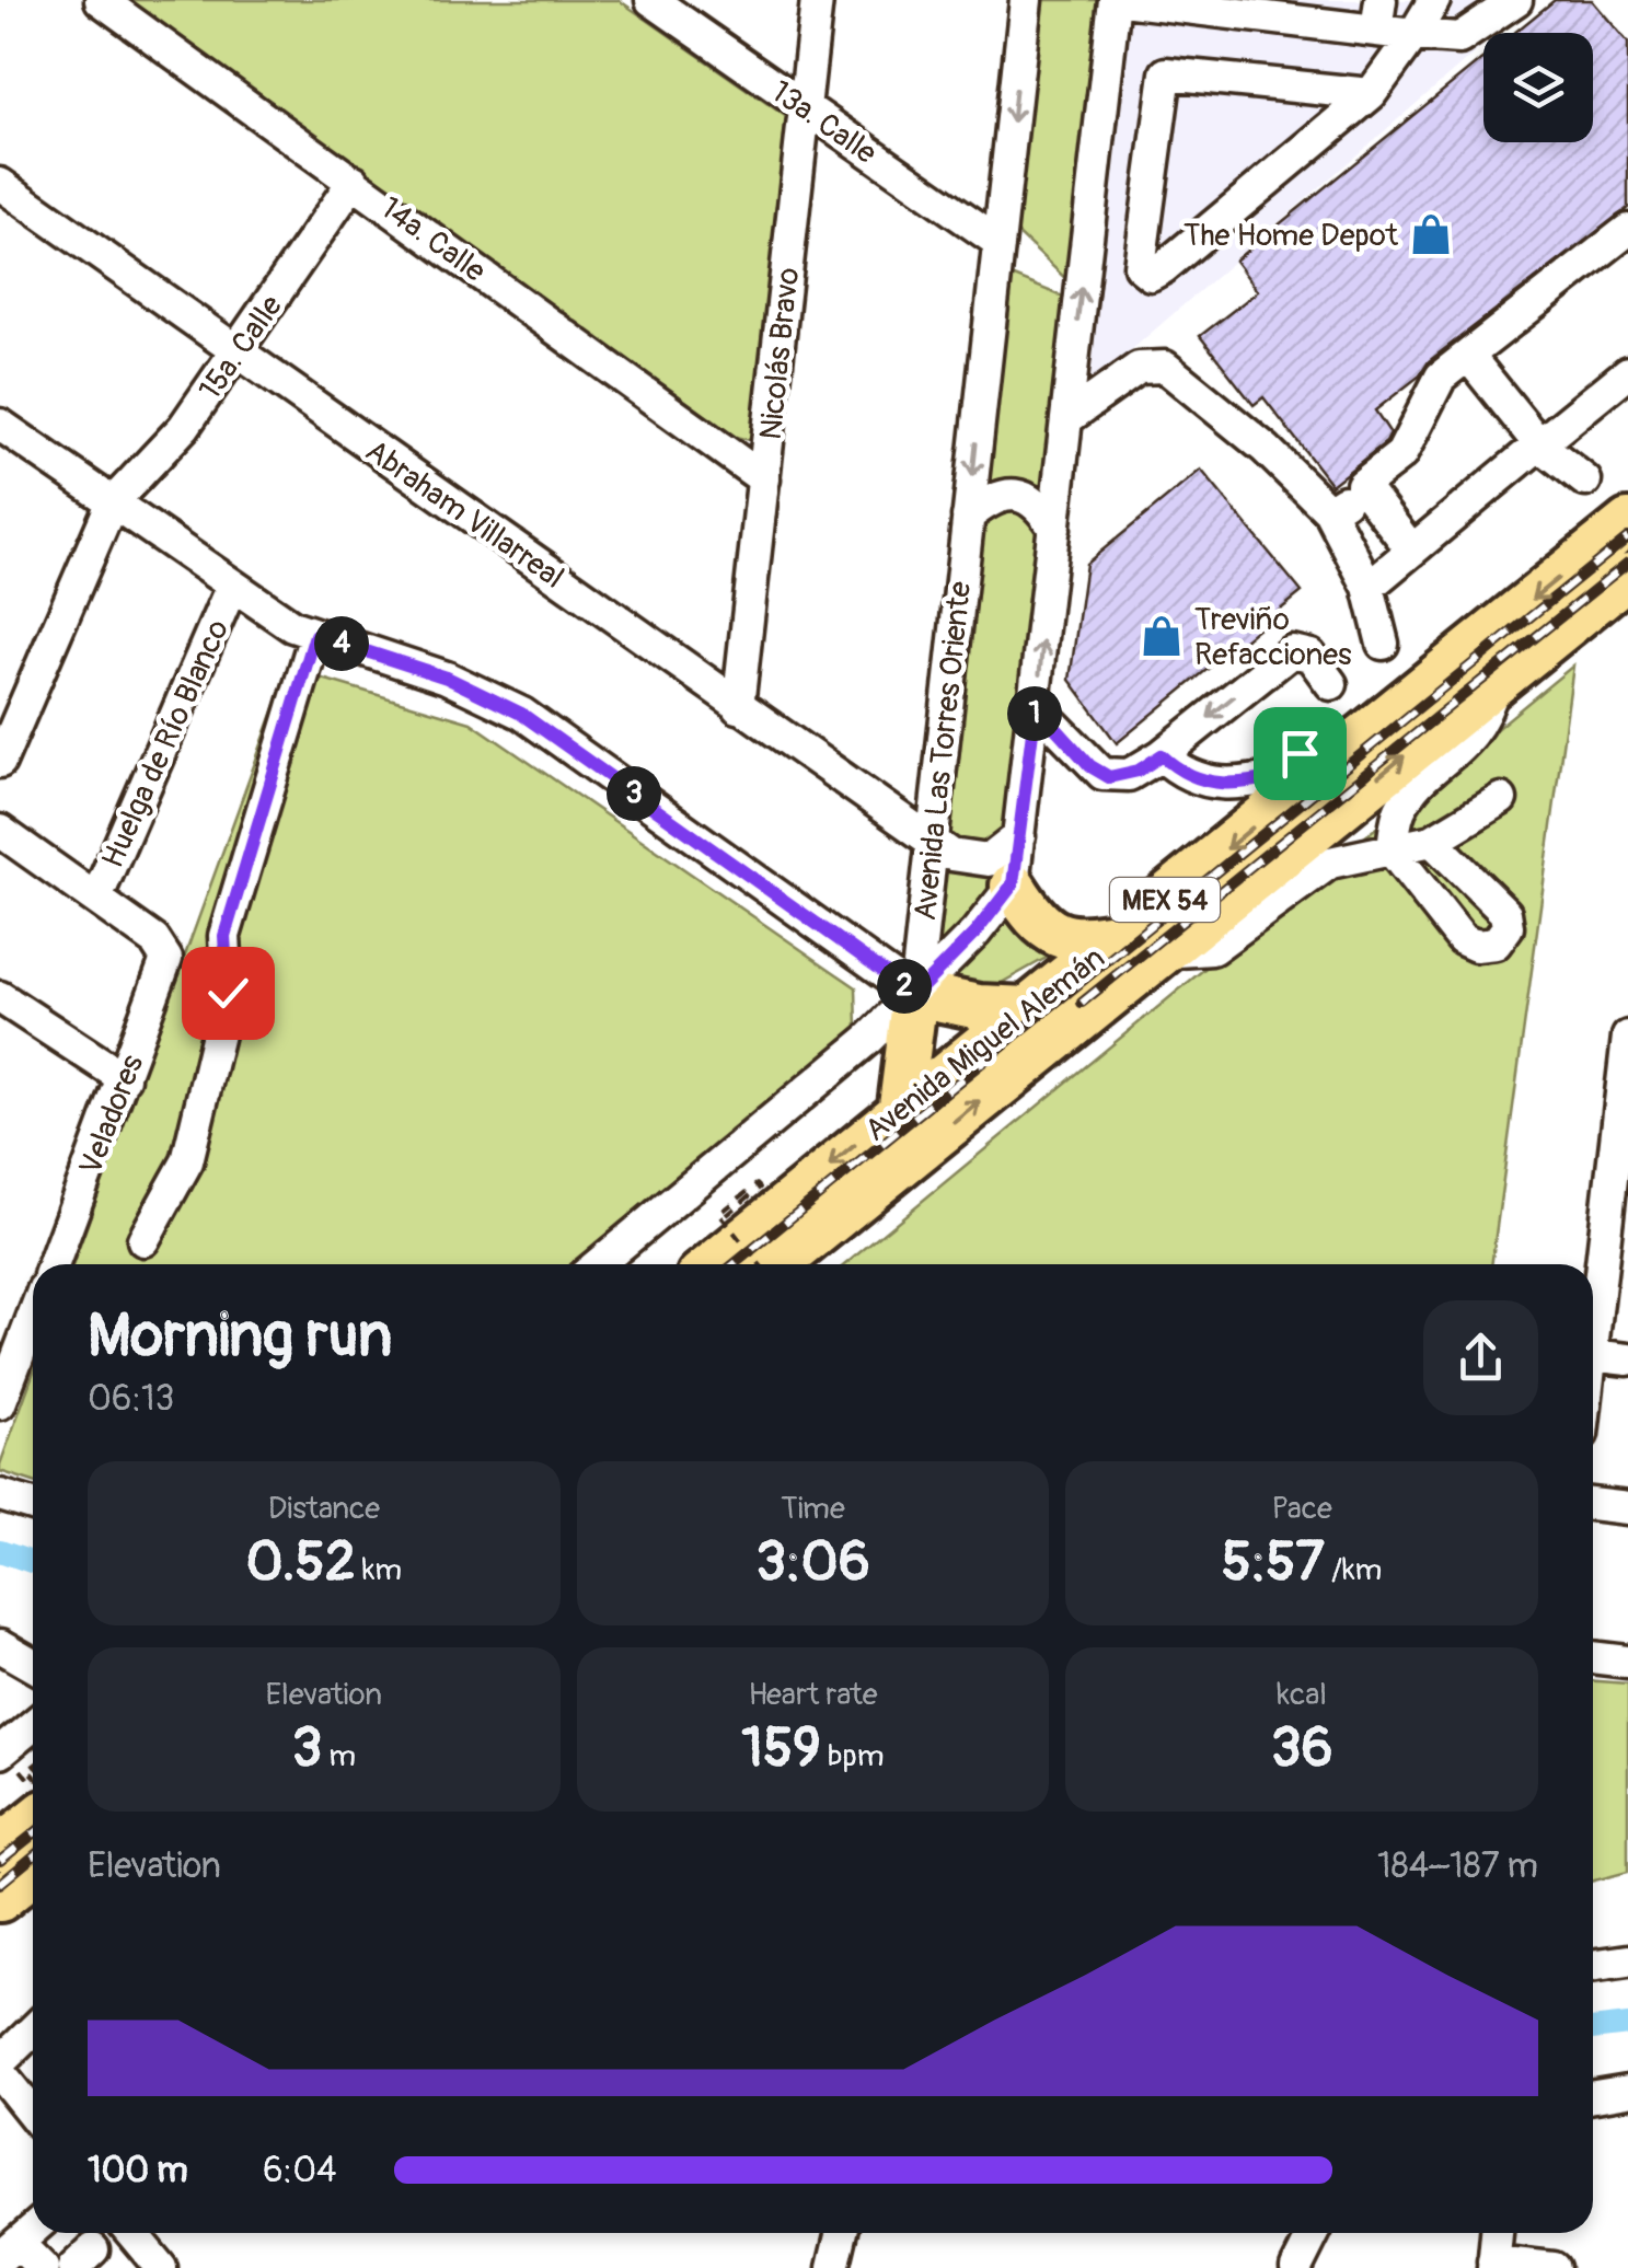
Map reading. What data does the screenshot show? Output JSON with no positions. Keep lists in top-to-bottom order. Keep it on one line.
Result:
{"streets":{"highway":["MEX 54","Avenida Miguel Alemán"],"street":["13a. Calle","14a. Calle","15a. Calle","Nicolás Bravo","Abraham Villarreal","Huelga de Río Blanco","Avenida Las Torres Oriente","Veladores"]},"crossings":[["13a. Calle","Nicolás Bravo"],["13a. Calle","Avenida Las Torres Oriente"],["14a. Calle","15a. Calle"],["14a. Calle","Nicolás Bravo"],["15a. Calle","Abraham Villarreal"],["Nicolás Bravo","Abraham Villarreal"],["Abraham Villarreal","Avenida Las Torres Oriente"],["Huelga de Río Blanco","Veladores"]],"places":{"shop":["The Home Depot","Treviño Refacciones"]},"page":{"pins":["4","1","3","2"],"heading":["Morning run","06:13"],"stats":[["Distance","0.52 km"],["Time","3:06"],["Pace","5:57 /km"],["Elevation","3 m"],["Heart rate","159 bpm"],["kcal","36"]],"chart":["Elevation","184–187 m"],"list":[{"name":"100 m","note":"6:04"}]}}
